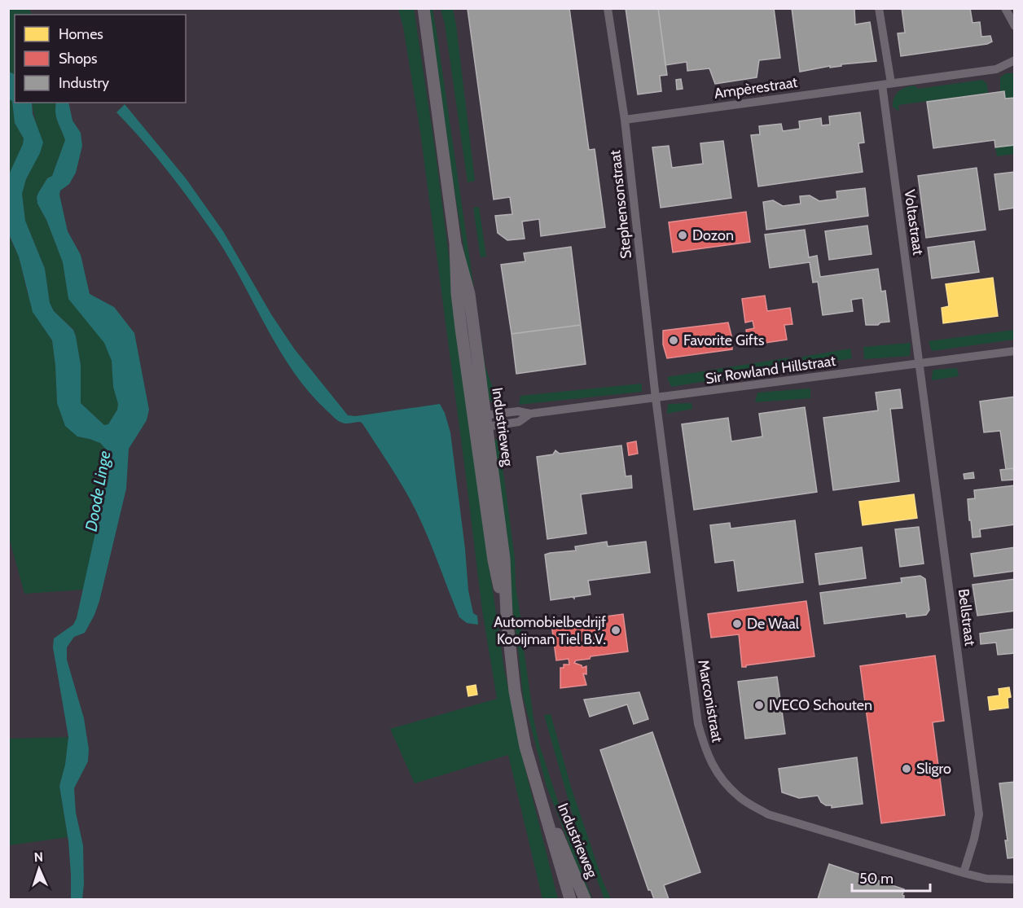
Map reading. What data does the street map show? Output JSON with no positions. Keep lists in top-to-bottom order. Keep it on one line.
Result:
{"streets":{"main road":["Industrieweg"],"street":["Ampèrestraat","Stephensonstraat","Voltastraat","Sir Rowland Hillstraat","Bellstraat","Marconistraat"]},"crossings":[["Ampèrestraat","Stephensonstraat"],["Ampèrestraat","Voltastraat"],["Stephensonstraat","Sir Rowland Hillstraat"],["Stephensonstraat","Marconistraat"],["Voltastraat","Sir Rowland Hillstraat"],["Voltastraat","Bellstraat"],["Sir Rowland Hillstraat","Industrieweg"],["Sir Rowland Hillstraat","Bellstraat"],["Sir Rowland Hillstraat","Marconistraat"],["Bellstraat","Marconistraat"]],"water":["Doode Linge"],"places":["Dozon","Favorite Gifts","De Waal","Automobielbedrijf Kooijman Tiel B.V.","IVECO Schouten","Sligro"],"legend":["Homes","Shops","Industry"],"scale_bar":"50 m","north":"top"}
